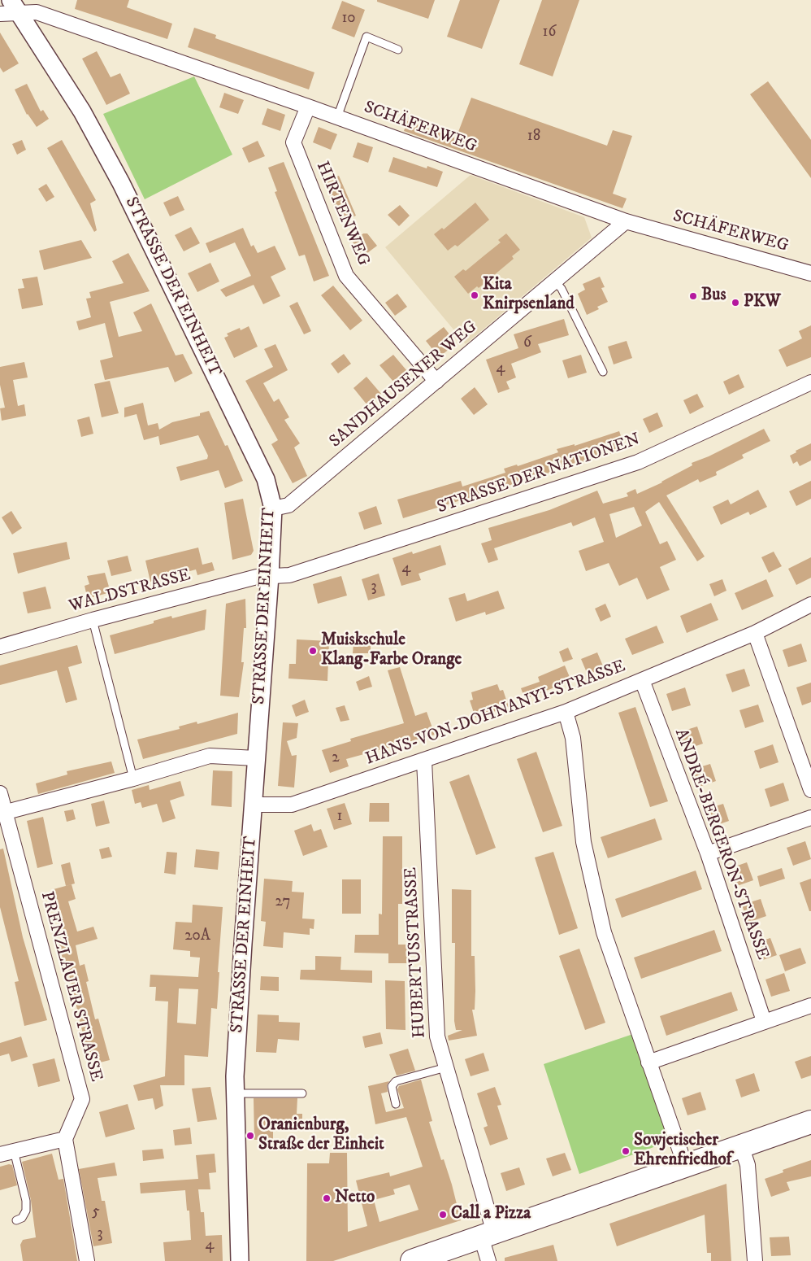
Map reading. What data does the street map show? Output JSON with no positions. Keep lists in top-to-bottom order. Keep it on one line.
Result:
{"streets":{"street":["SCHÄFERWEG","HIRTENWEG","STRASSE DER EINHEIT","SANDHAUSENER WEG","STRASSE DER NATIONEN","WALDSTRASSE","HANS-VON-DOHNANYI-STRASSE","ANDRÉ-BERGERON-STRASSE","HUBERTUSSTRASSE","PRENZLAUER STRASSE"]},"crossings":[["SCHÄFERWEG","HIRTENWEG"],["SCHÄFERWEG","STRASSE DER EINHEIT"],["SCHÄFERWEG","SANDHAUSENER WEG"],["HIRTENWEG","SANDHAUSENER WEG"],["STRASSE DER EINHEIT","SANDHAUSENER WEG"],["STRASSE DER EINHEIT","STRASSE DER NATIONEN"],["STRASSE DER EINHEIT","WALDSTRASSE"],["STRASSE DER EINHEIT","HANS-VON-DOHNANYI-STRASSE"],["STRASSE DER NATIONEN","WALDSTRASSE"],["HANS-VON-DOHNANYI-STRASSE","ANDRÉ-BERGERON-STRASSE"],["HANS-VON-DOHNANYI-STRASSE","HUBERTUSSTRASSE"]],"places":["Kita Knirpsenland","Bus","PKW","Muiskschule Klang-Farbe Orange","Oranienburg, Straße der Einheit","Sowjetischer Ehrenfriedhof","Netto","Call a Pizza"],"house_numbers":["10","16","18","6","4","4","3","2","1","27","20A","5","3","4"]}
